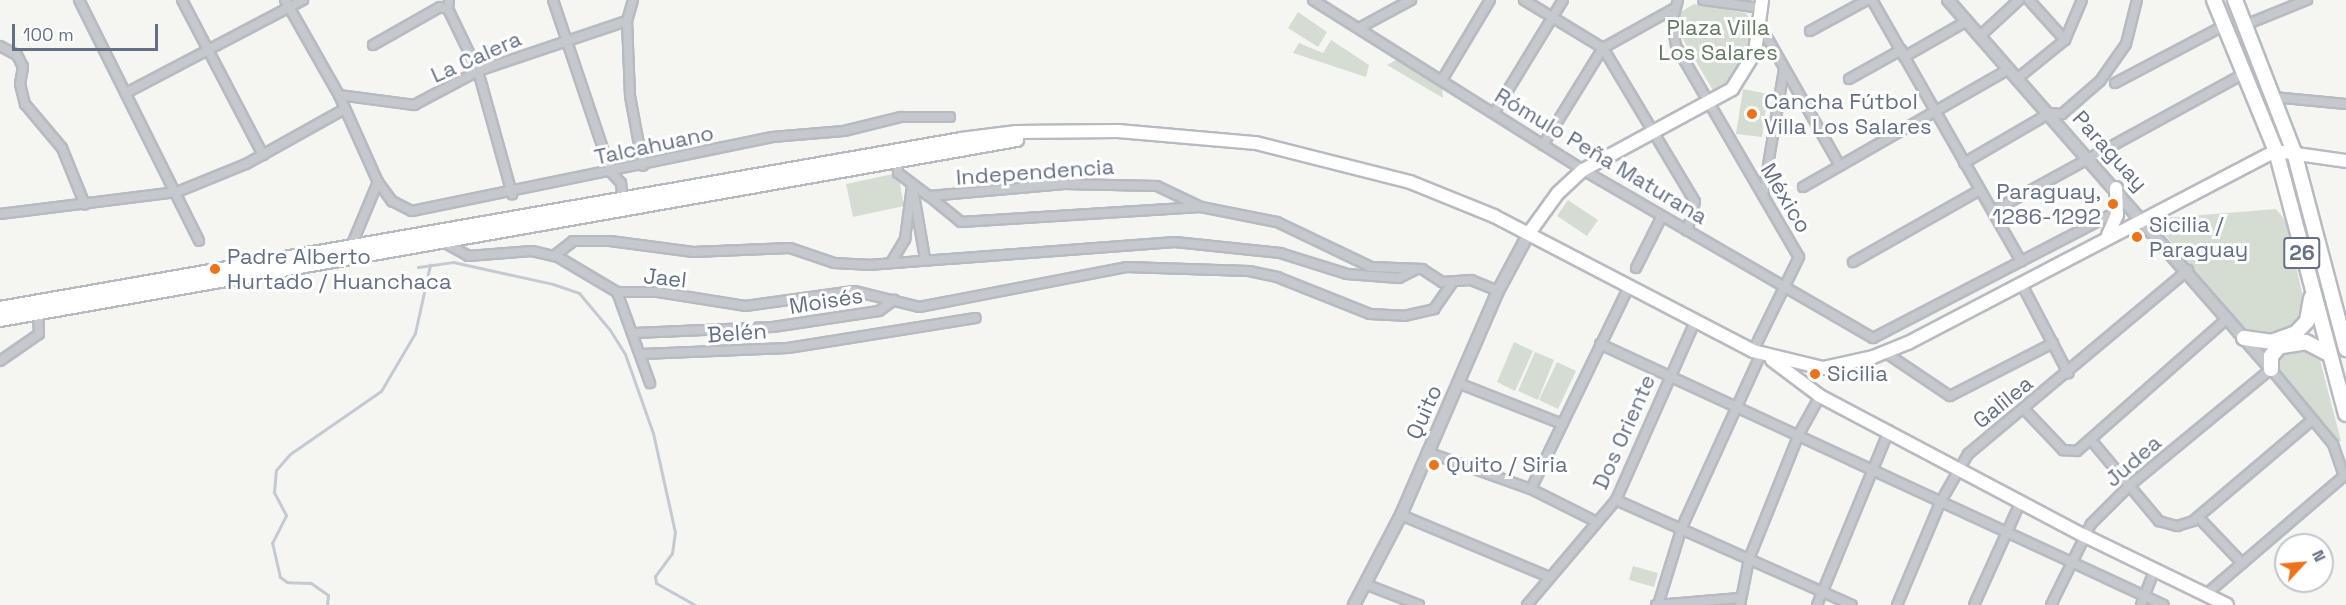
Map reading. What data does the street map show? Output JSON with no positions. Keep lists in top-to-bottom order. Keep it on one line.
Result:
{"streets":{"highway":["26"],"street":["La Calera","Talcahuano","Paraguay","Rómulo Peña Maturana","Independencia","México","Jael","Moisés","Belén","Galilea","Quito","Dos Oriente","Judea"]},"crossings":[["La Calera","Talcahuano"],["Paraguay","Galilea"],["Paraguay","Judea"],["Rómulo Peña Maturana","México"],["Independencia","Moisés"],["Independencia","Quito"],["Jael","Moisés"]],"parks":["Plaza Villa Los Salares"],"places":["Cancha Fútbol Villa Los Salares","Paraguay, 1286-1292","Sicilia / Paraguay","Padre Alberto Hurtado / Huanchaca","Sicilia","Quito / Siria"],"scale_bar":"100 m","north":"top right"}
